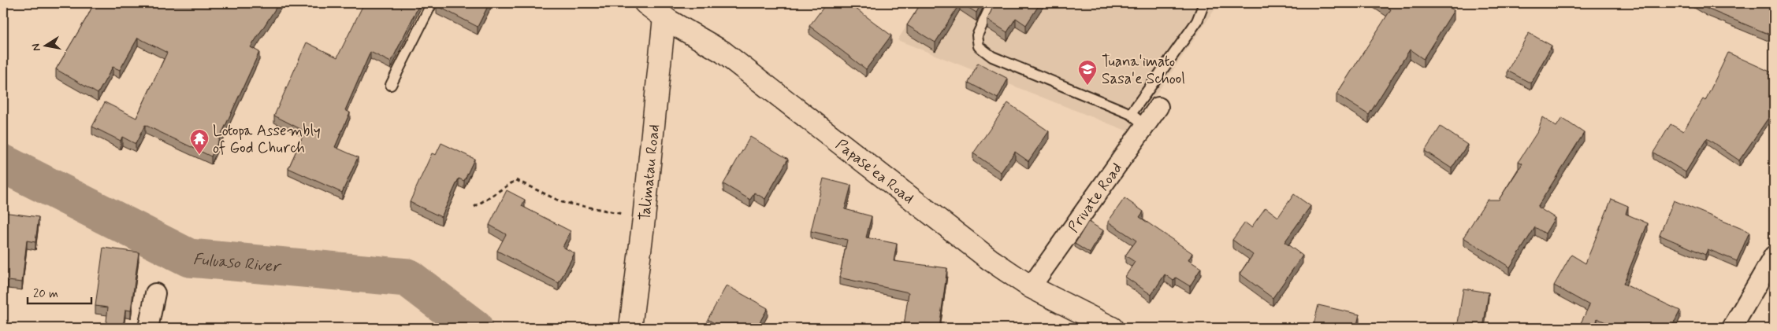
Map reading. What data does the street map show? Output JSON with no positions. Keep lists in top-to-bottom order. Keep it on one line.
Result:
{"streets":{"main road":["Papase'ea Road","Talimatau Road"],"street":["Private Road"]},"crossings":[["Papase'ea Road","Talimatau Road"],["Papase'ea Road","Private Road"]],"water":["Fuluaso River"],"places":{"school or university":["Tuana'imato Sasa'e School"],"temple":["Lotopa Assembly of God Church"]},"scale_bar":"20 m","north":"left"}
